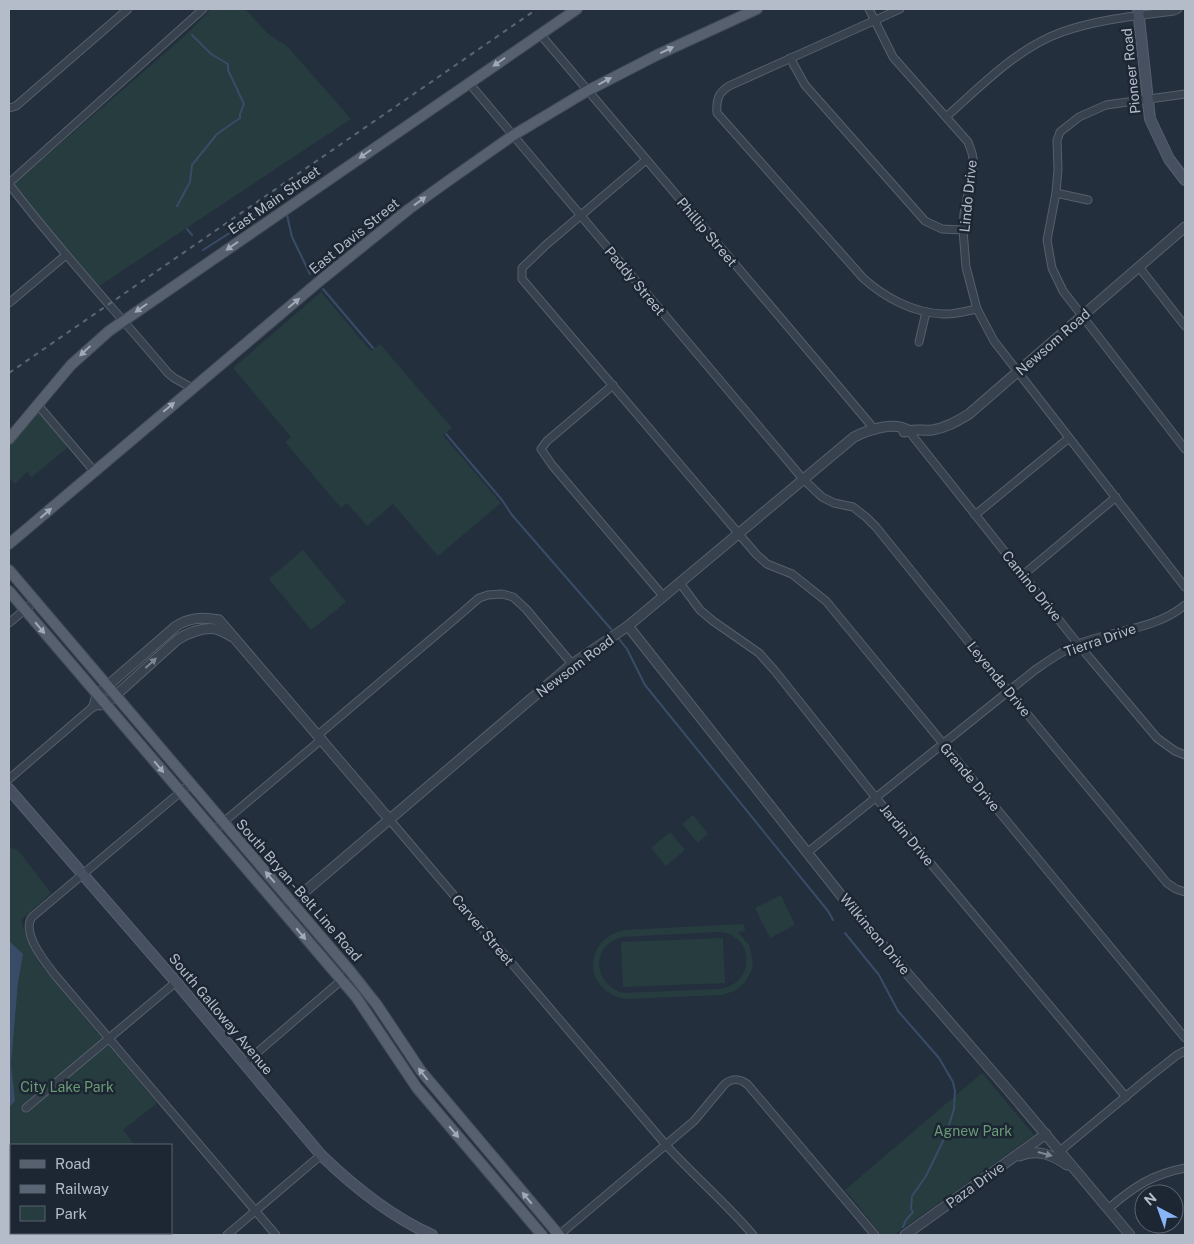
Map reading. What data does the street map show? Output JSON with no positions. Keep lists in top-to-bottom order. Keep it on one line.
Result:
{"streets":{"main road":["Pioneer Road","East Main Street","East Davis Street","South Bryan - Belt Line Road","South Galloway Avenue"],"street":["Lindo Drive","Phillip Street","Paddy Street","Newsom Road","Camino Drive","Tierra Drive","Leyenda Drive","Grande Drive","Jardin Drive","Carver Street","Wilkinson Drive","Paza Drive"]},"crossings":[["Lindo Drive","Newsom Road"],["East Main Street","Phillip Street"],["East Main Street","Paddy Street"],["Phillip Street","East Davis Street"],["Phillip Street","Newsom Road"],["East Davis Street","Paddy Street"],["Paddy Street","Newsom Road"],["Paddy Street","Leyenda Drive"],["Paddy Street","Grande Drive"],["Newsom Road","Camino Drive"],["Newsom Road","Leyenda Drive"],["Newsom Road","Grande Drive"],["Newsom Road","Jardin Drive"],["Newsom Road","South Bryan - Belt Line Road"],["Newsom Road","Carver Street"],["Newsom Road","Wilkinson Drive"],["Camino Drive","Tierra Drive"],["Tierra Drive","Leyenda Drive"],["Tierra Drive","Grande Drive"],["Tierra Drive","Jardin Drive"],["Tierra Drive","Wilkinson Drive"],["South Bryan - Belt Line Road","Carver Street"],["Wilkinson Drive","Paza Drive"]],"one_way":["East Main Street","East Davis Street"],"parks":["City Lake Park","Agnew Park"],"legend":["Road","Railway","Park"],"north":"top left"}
